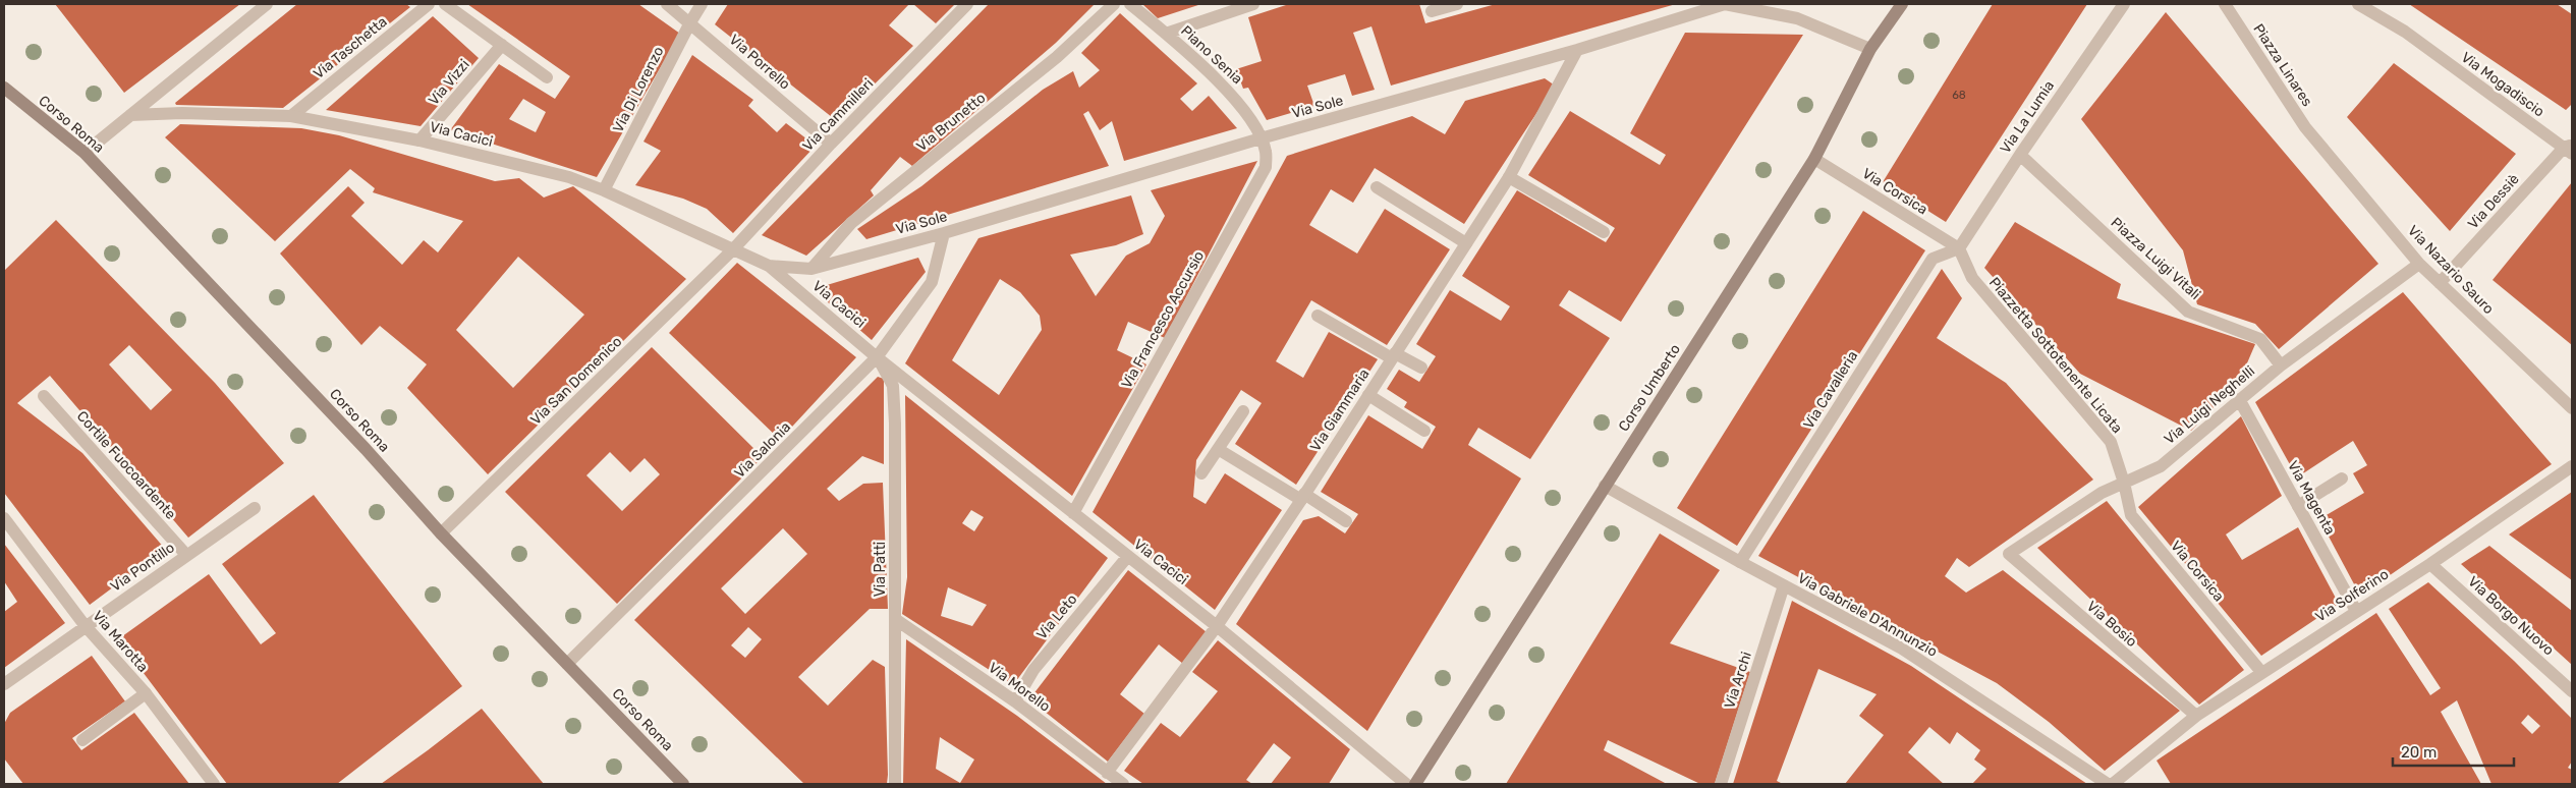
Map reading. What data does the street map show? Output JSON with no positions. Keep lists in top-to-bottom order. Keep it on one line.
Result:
{"streets":{"main road":["Corso Roma","Corso Umberto"],"street":["Via Taschetta","Piano Senia","Via Porrello","Piazza Linares","Via Vizzi","Via Mogadiscio","Via Di Lorenzo","Via Sole","Via Cammilleri","Via La Lumia","Via Brunetto","Via Cacici","Via Corsica","Via Dessiè","Piazza Luigi Vitali","Via Nazario Sauro","Via Francesco Accursio","Piazzetta Sottotenente Licata","Via San Domenico","Via Cavalleria","Via Luigi Neghelli","Via Giammaria","Via Salonia","Cortile Fuocoardente","Via Magenta","Via Pontillo","Via Patti","Via Solferino","Via Gabriele D'Annunzio","Via Borgo Nuovo","Via Leto","Via Bosio","Via Marotta","Via Archi","Via Morello"]},"crossings":[["Via Taschetta","Via Cacici"],["Piano Senia","Via Sole"],["Piano Senia","Via Francesco Accursio"],["Via Porrello","Via Di Lorenzo"],["Via Porrello","Via Cammilleri"],["Piazza Linares","Via Nazario Sauro"],["Via Vizzi","Via Cacici"],["Via Mogadiscio","Via Dessiè"],["Via Di Lorenzo","Via Cacici"],["Via Sole","Via Brunetto"],["Via Sole","Via Cacici"],["Via Sole","Via Francesco Accursio"],["Via Sole","Corso Umberto"],["Via Sole","Via Giammaria"],["Via Sole","Via Salonia"],["Via Cammilleri","Via Cacici"],["Via Cammilleri","Via San Domenico"],["Via La Lumia","Via Corsica"],["Via La Lumia","Piazza Luigi Vitali"],["Via La Lumia","Piazzetta Sottotenente Licata"],["Via La Lumia","Via Cavalleria"],["Corso Roma","Via San Domenico"],["Corso Roma","Via Salonia"],["Via Cacici","Via Francesco Accursio"],["Via Cacici","Via San Domenico"],["Via Cacici","Via Giammaria"],["Via Cacici","Via Salonia"],["Via Cacici","Via Patti"],["Via Cacici","Via Leto"],["Via Corsica","Piazzetta Sottotenente Licata"],["Via Corsica","Corso Umberto"],["Via Corsica","Via Cavalleria"],["Via Corsica","Via Luigi Neghelli"],["Via Corsica","Via Solferino"],["Via Dessiè","Via Nazario Sauro"],["Piazza Luigi Vitali","Via Luigi Neghelli"],["Via Nazario Sauro","Via Luigi Neghelli"],["Piazzetta Sottotenente Licata","Via Cavalleria"],["Piazzetta Sottotenente Licata","Via Luigi Neghelli"],["Corso Umberto","Via Gabriele D'Annunzio"],["Via Cavalleria","Via Gabriele D'Annunzio"],["Via Luigi Neghelli","Via Magenta"],["Via Luigi Neghelli","Via Bosio"],["Via Giammaria","Via Morello"],["Via Salonia","Via Patti"],["Cortile Fuocoardente","Via Pontillo"],["Via Magenta","Via Solferino"],["Via Pontillo","Via Marotta"],["Via Patti","Via Morello"],["Via Solferino","Via Borgo Nuovo"],["Via Solferino","Via Bosio"],["Via Gabriele D'Annunzio","Via Archi"],["Via Leto","Via Morello"]],"house_numbers":["68"],"scale_bar":"20 m"}
